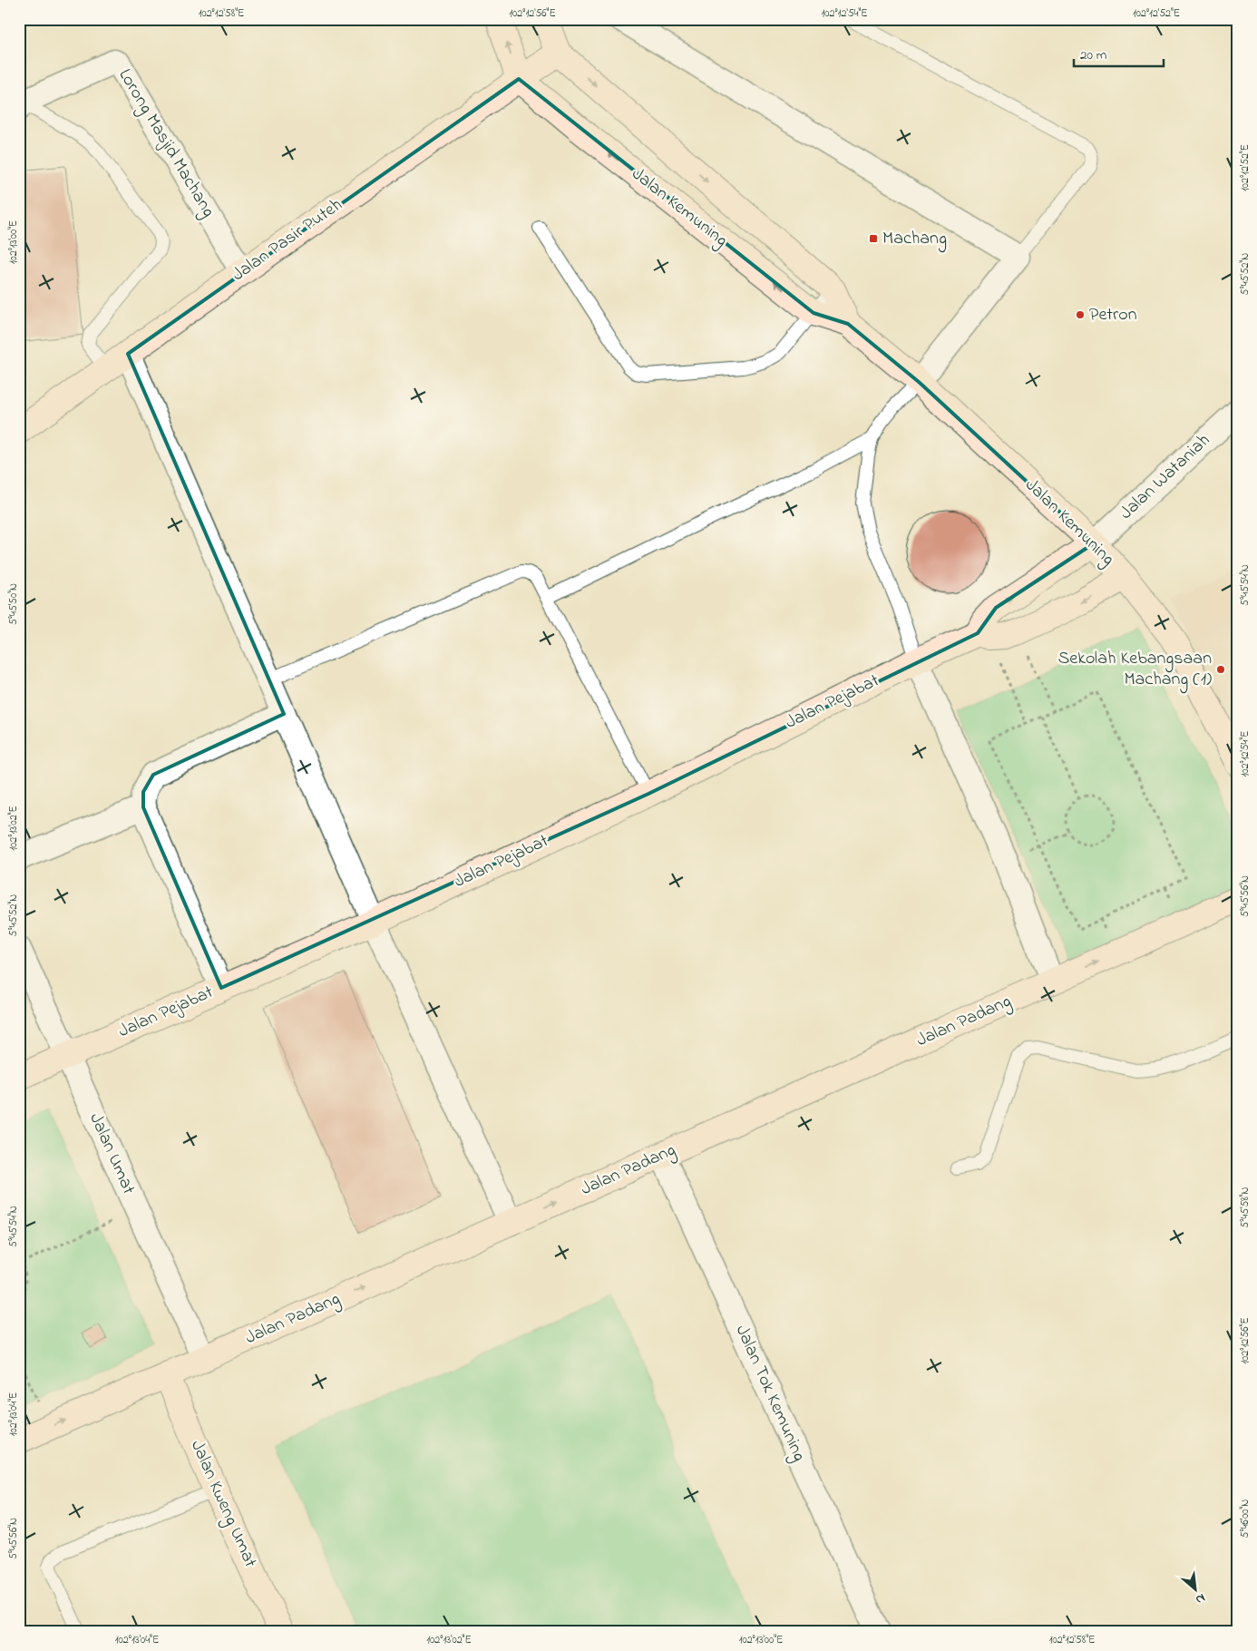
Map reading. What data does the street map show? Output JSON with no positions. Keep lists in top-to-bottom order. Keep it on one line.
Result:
{"streets":{"street":["Lorong Masjid Machang","Jalan Kemuning","Jalan Pasir Puteh","Jalan Wataniah","Jalan Pejabat","Jalan Padang","Jalan Umat","Jalan Tok Kemuning","Jalan Kweng Umat"]},"crossings":[["Lorong Masjid Machang","Jalan Pasir Puteh"],["Jalan Kemuning","Jalan Pasir Puteh"],["Jalan Kemuning","Jalan Wataniah"],["Jalan Kemuning","Jalan Pejabat"],["Jalan Pejabat","Jalan Umat"],["Jalan Padang","Jalan Umat"],["Jalan Padang","Jalan Tok Kemuning"],["Jalan Padang","Jalan Kweng Umat"]],"one_way":["Jalan Padang"],"places":{"transit":["Machang"],"other":["Petron","Sekolah Kebangsaan Machang (1)"]},"scale_bar":"20 m","north":"bottom right","coordinates":["102°12'58\"E","102°12'56\"E","102°12'54\"E","102°12'52\"E","102°13'00\"E","5°45'52\"N","5°45'54\"N","5°45'50\"N","102°13'02\"E","5°45'56\"N","5°45'58\"N","102°13'04\"E","5°46'00\"N"]}
